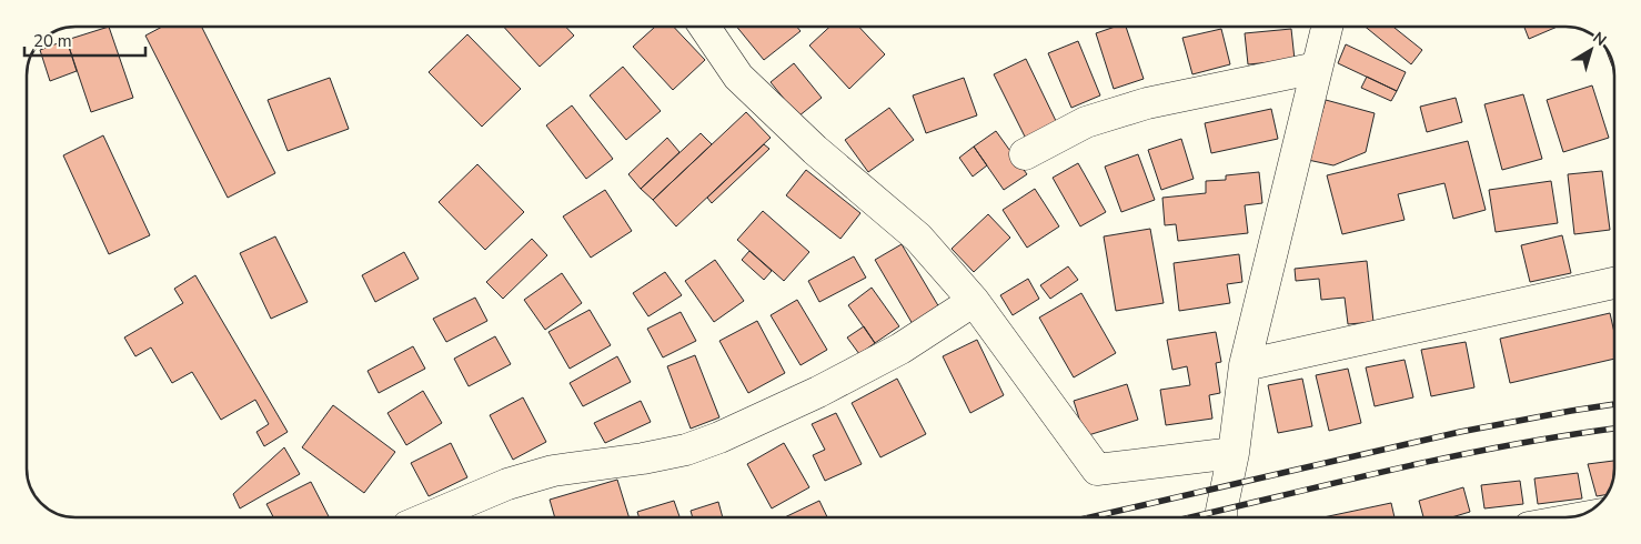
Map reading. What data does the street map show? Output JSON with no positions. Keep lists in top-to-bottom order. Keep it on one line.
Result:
{"scale_bar":"20 m","north":"top right"}
